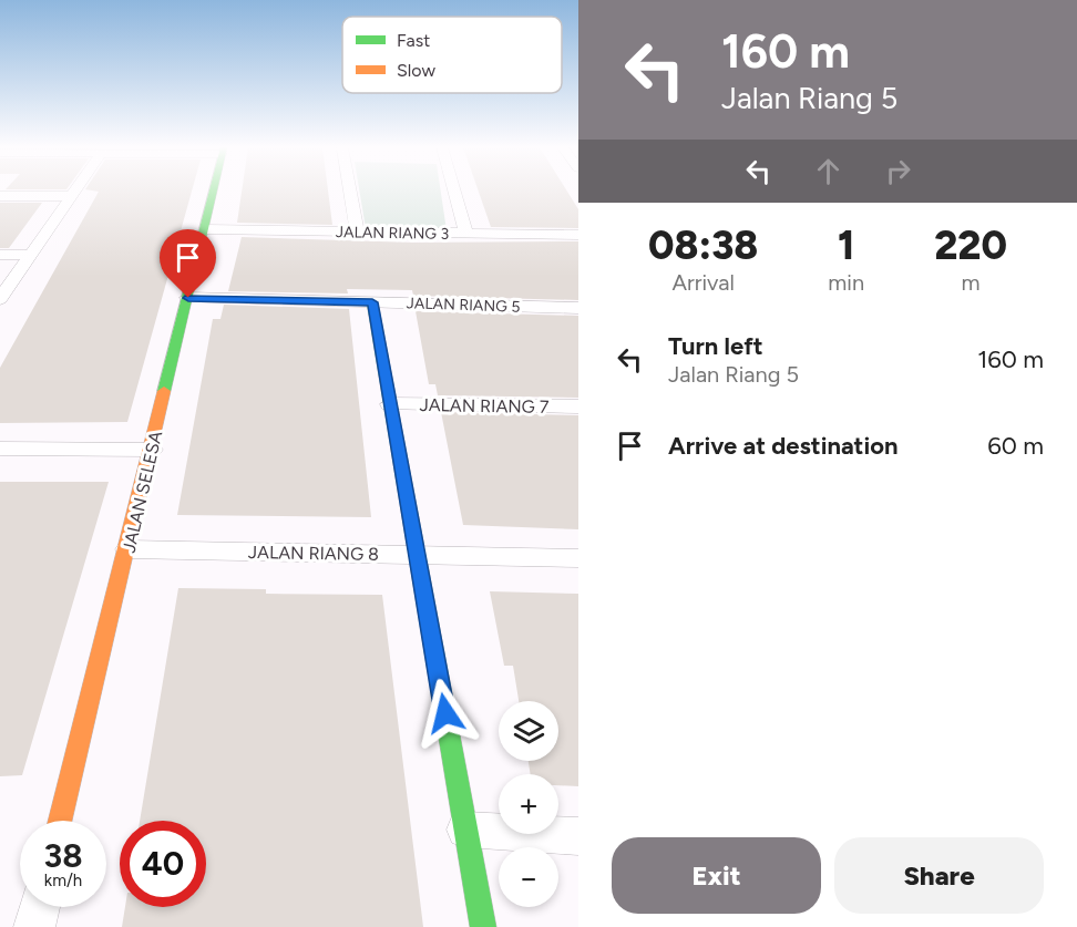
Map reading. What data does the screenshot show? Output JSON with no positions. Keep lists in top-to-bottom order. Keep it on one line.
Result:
{"streets":{"street":["JALAN RIANG 3","JALAN RIANG 5","JALAN RIANG 7","JALAN SELESA","JALAN RIANG 8"]},"crossings":[["JALAN RIANG 3","JALAN SELESA"],["JALAN RIANG 5","JALAN SELESA"],["JALAN SELESA","JALAN RIANG 8"]],"legend":["Fast","Slow"],"page":{"turn":["160 m","Jalan Riang 5"],"eta":["08:38","Arrival","1","min","220","m"],"list":[{"name":"Turn left","note":"Jalan Riang 5","value":"160 m"},{"name":"Arrive at destination","value":"60 m"}],"map_buttons":["+","−"],"speed":"38 km/h","limit":"40","buttons":["Exit","Share"]}}
